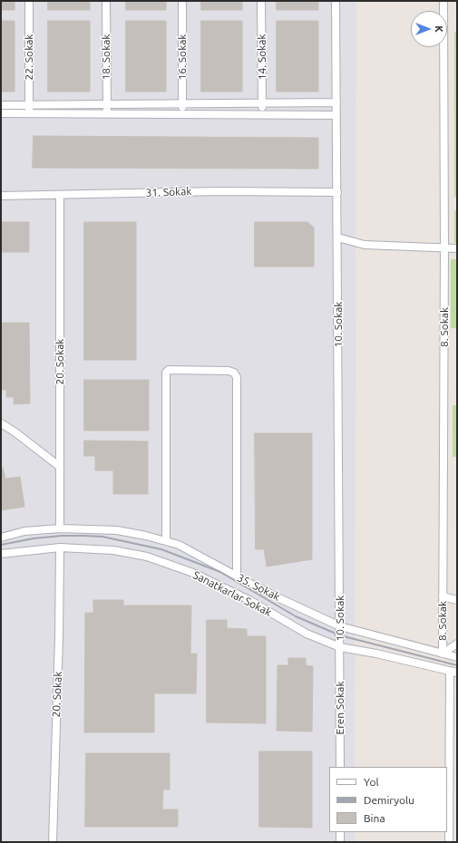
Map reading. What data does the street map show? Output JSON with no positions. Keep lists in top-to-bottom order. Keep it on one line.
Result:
{"streets":{"street":["22. Sokak","18. Sokak","16. Sokak","14. Sokak","31. Sokak","10. Sokak","8. Sokak","20. Sokak","35. Sokak","Sanatkarlar Sokak","Eren Sokak"]},"crossings":[["31. Sokak","10. Sokak"],["31. Sokak","20. Sokak"],["10. Sokak","35. Sokak"],["10. Sokak","Sanatkarlar Sokak"],["10. Sokak","Eren Sokak"],["8. Sokak","35. Sokak"],["20. Sokak","35. Sokak"],["20. Sokak","Sanatkarlar Sokak"],["Sanatkarlar Sokak","Eren Sokak"]],"legend":["Yol","Demiryolu","Bina"],"north":"right"}
